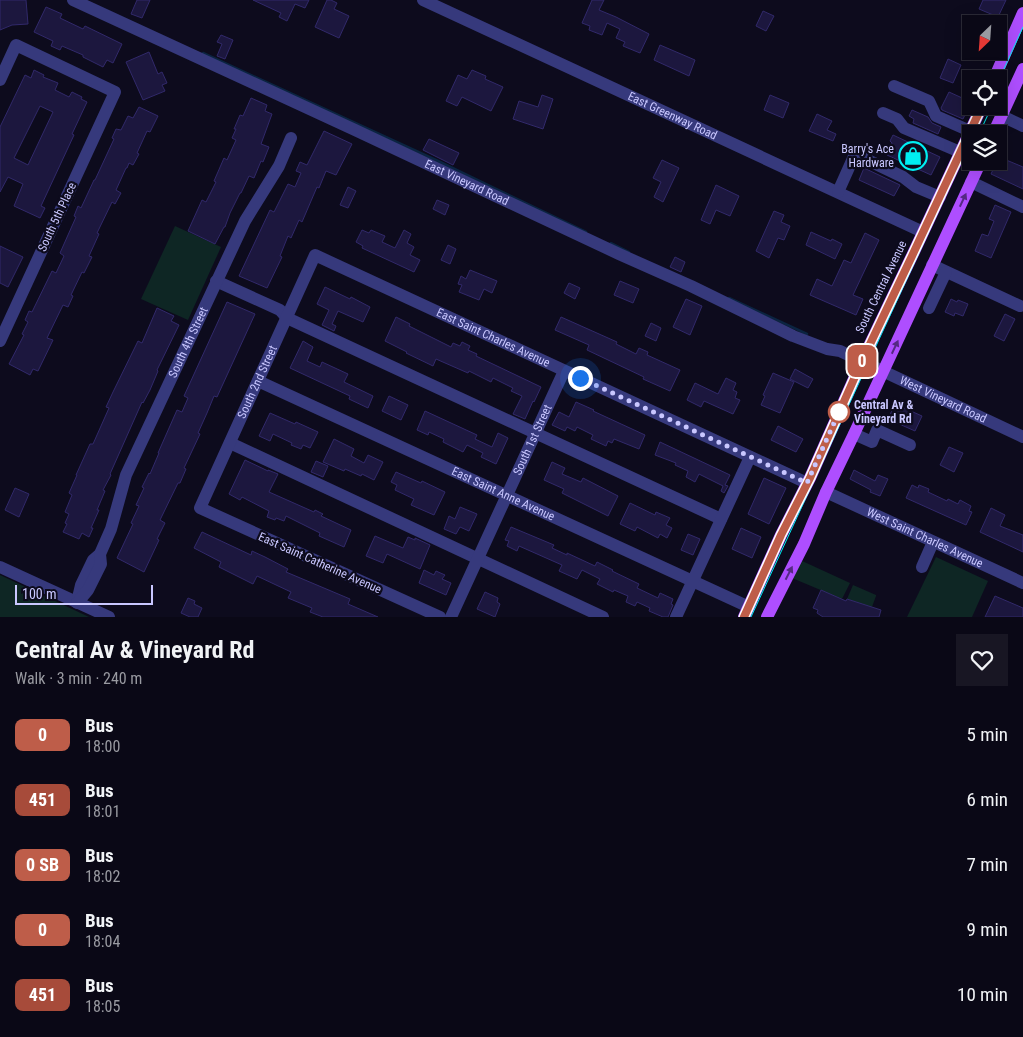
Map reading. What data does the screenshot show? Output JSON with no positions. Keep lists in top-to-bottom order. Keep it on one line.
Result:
{"streets":{"main road":["South Central Avenue"],"street":["East Greenway Road","East Vineyard Road","South 5th Place","East Saint Charles Avenue","South 4th Street","South 2nd Street","West Vineyard Road","South 1st Street","East Saint Anne Avenue","West Saint Charles Avenue","East Saint Catherine Avenue"]},"crossings":[["East Greenway Road","South Central Avenue"],["East Vineyard Road","South Central Avenue"],["East Vineyard Road","West Vineyard Road"],["South Central Avenue","East Saint Charles Avenue"],["South Central Avenue","West Vineyard Road"],["South Central Avenue","East Saint Anne Avenue"],["East Saint Charles Avenue","South 2nd Street"],["East Saint Charles Avenue","South 1st Street"],["South 2nd Street","East Saint Anne Avenue"],["South 2nd Street","East Saint Catherine Avenue"],["South 1st Street","East Saint Anne Avenue"]],"places":{"shop":["Barry's Ace Hardware"],"other":["Central Av & Vineyard Rd"]},"lines":["bus line 0"],"scale_bar":"100 m","north":"bottom left","page":{"on_map":"0","scale":"100 m","heading":["Central Av & Vineyard Rd","Walk · 3 min · 240 m"],"list":[{"mark":"0","name":"Bus","note":"18:00","value":"5 min"},{"mark":"451","name":"Bus","note":"18:01","value":"6 min"},{"mark":"0 SB","name":"Bus","note":"18:02","value":"7 min"},{"mark":"0","name":"Bus","note":"18:04","value":"9 min"},{"mark":"451","name":"Bus","note":"18:05","value":"10 min"}]}}
